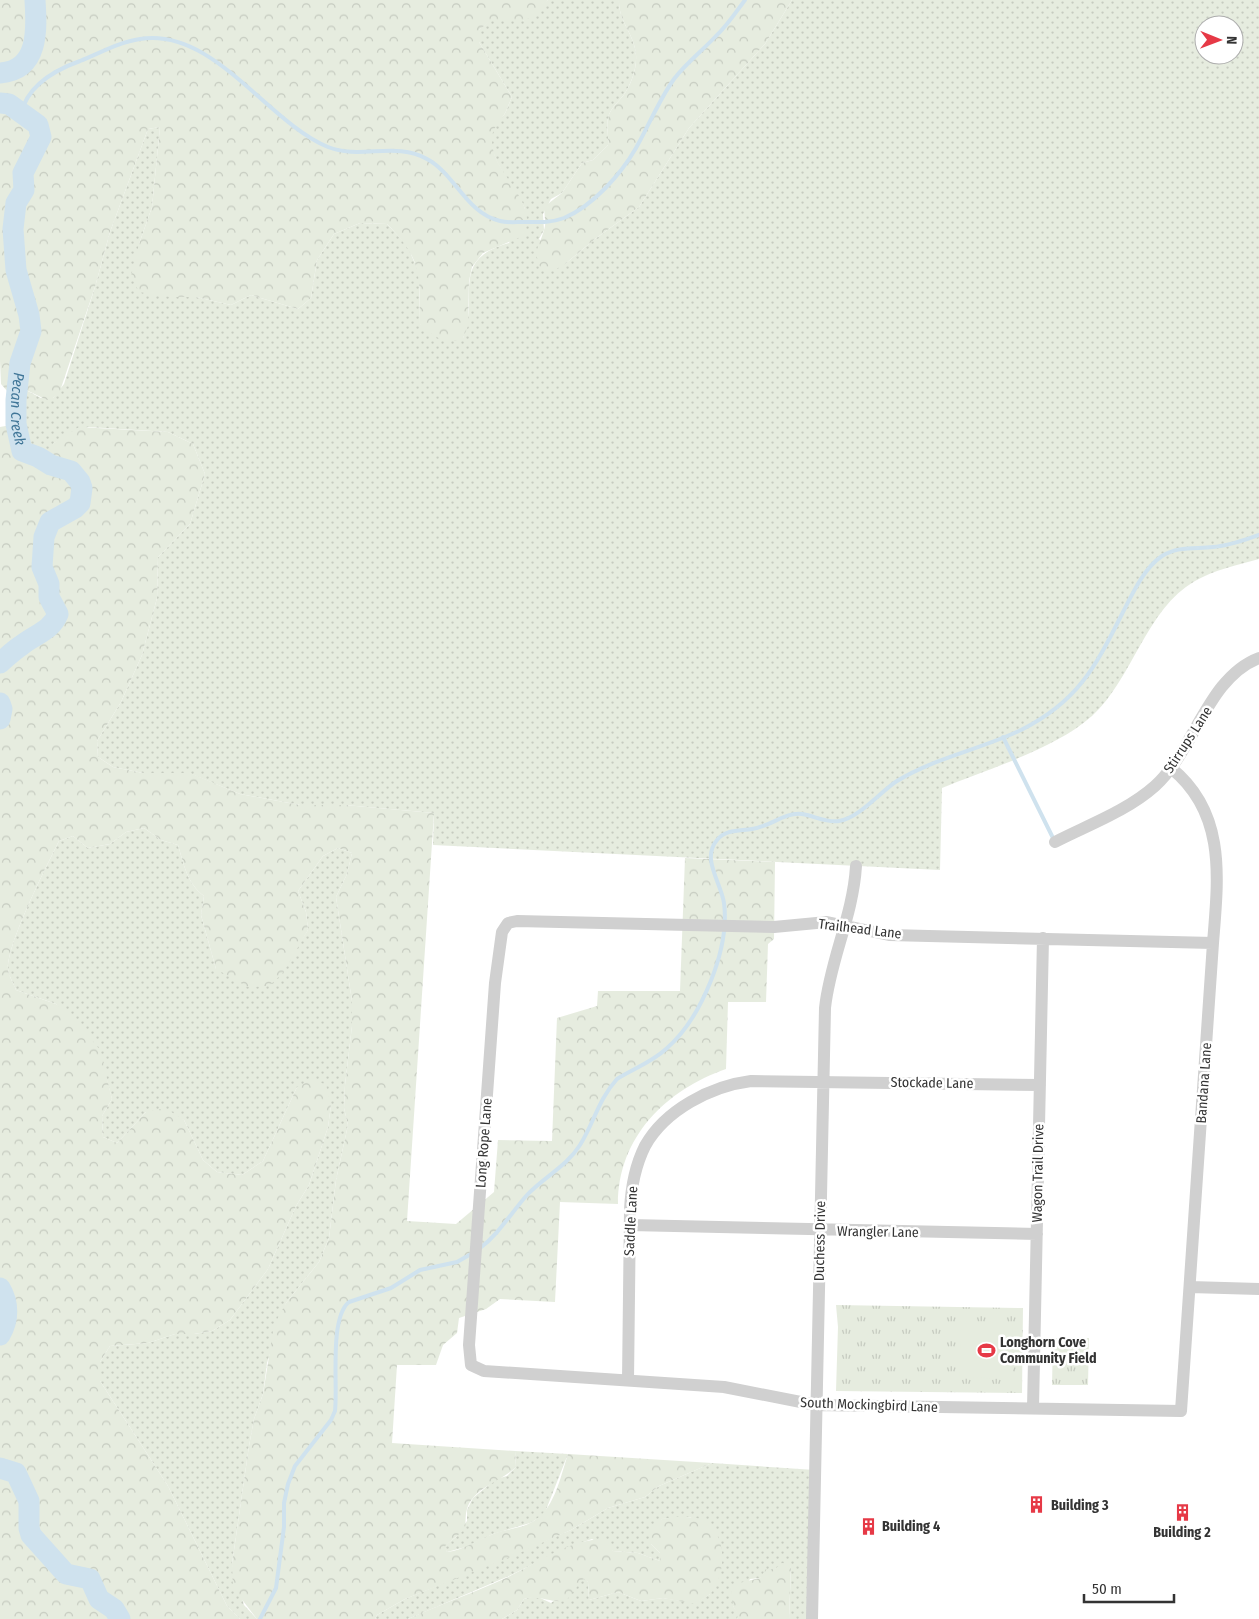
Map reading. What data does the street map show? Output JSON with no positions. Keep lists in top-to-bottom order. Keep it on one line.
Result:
{"streets":{"street":["Stirrups Lane","Trailhead Lane","Stockade Lane","Bandana Lane","Long Rope Lane","Wagon Trail Drive","Saddle Lane","Wrangler Lane","Duchess Drive","South Mockingbird Lane"]},"crossings":[["Stirrups Lane","Bandana Lane"],["Trailhead Lane","Bandana Lane"],["Trailhead Lane","Long Rope Lane"],["Trailhead Lane","Wagon Trail Drive"],["Trailhead Lane","Duchess Drive"],["Stockade Lane","Wagon Trail Drive"],["Stockade Lane","Saddle Lane"],["Stockade Lane","Duchess Drive"],["Bandana Lane","South Mockingbird Lane"],["Long Rope Lane","South Mockingbird Lane"],["Wagon Trail Drive","Wrangler Lane"],["Wagon Trail Drive","South Mockingbird Lane"],["Saddle Lane","Wrangler Lane"],["Saddle Lane","Duchess Drive"],["Saddle Lane","South Mockingbird Lane"],["Wrangler Lane","Duchess Drive"],["Duchess Drive","South Mockingbird Lane"]],"water":["Pecan Creek"],"places":{"sports":["Longhorn Cove Community Field"],"building":["Building 3","Building 2","Building 4"]},"scale_bar":"50 m","north":"right"}
